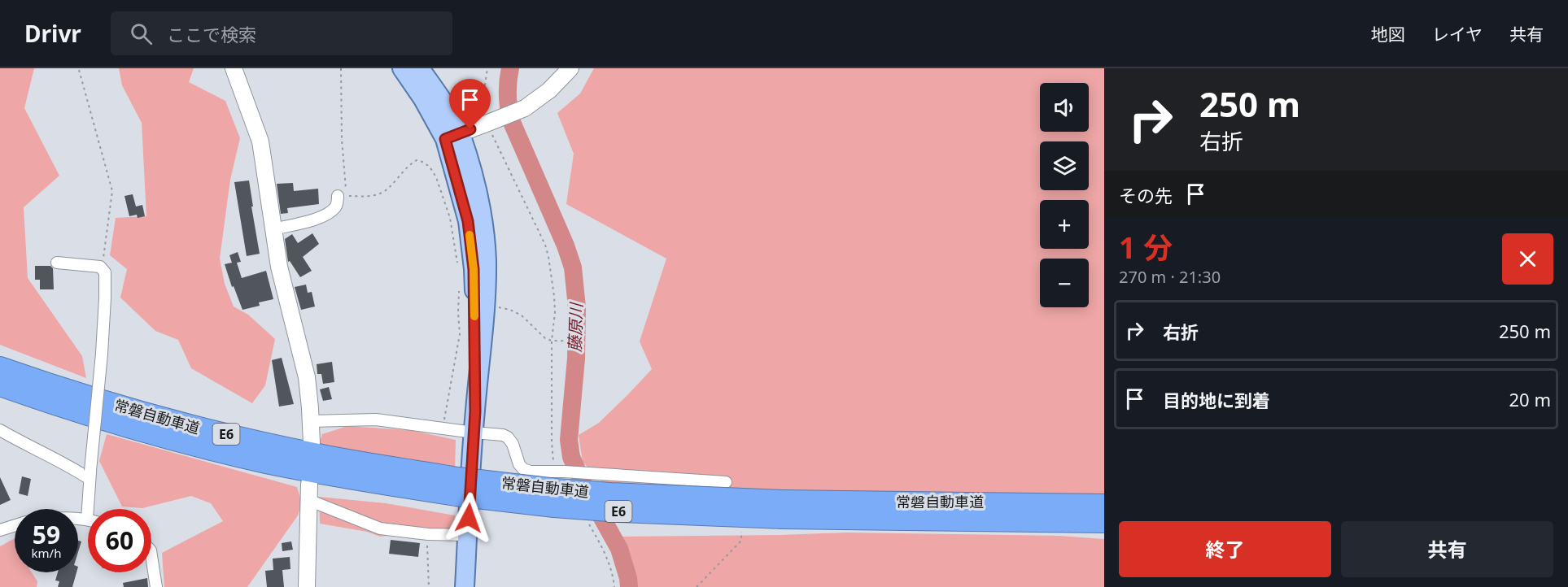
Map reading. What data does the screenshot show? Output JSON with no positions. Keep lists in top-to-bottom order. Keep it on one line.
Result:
{"streets":{"highway":["常磐自動車道","E6"]},"water":["藤原川"],"page":{"header":"Drivr","search":"ここで検索","nav":["地図","レイヤ","共有"],"turn":["250 m","右折"],"map_buttons":["+","−"],"then":"その先","heading":["1 分","270 m · 21:30"],"list":[{"name":"右折","value":"250 m"},{"name":"目的地に到着","value":"20 m"}],"speed":"59 km/h","limit":"60","buttons":["終了","共有"]}}
